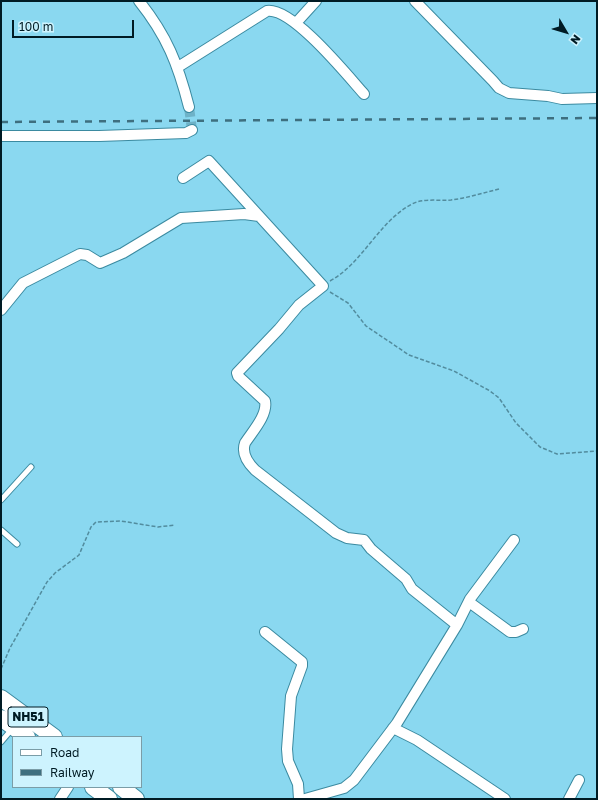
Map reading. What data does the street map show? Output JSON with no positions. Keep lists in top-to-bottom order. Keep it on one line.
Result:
{"streets":{"highway":["NH51"]},"legend":["Road","Railway"],"scale_bar":"100 m","north":"bottom right"}
